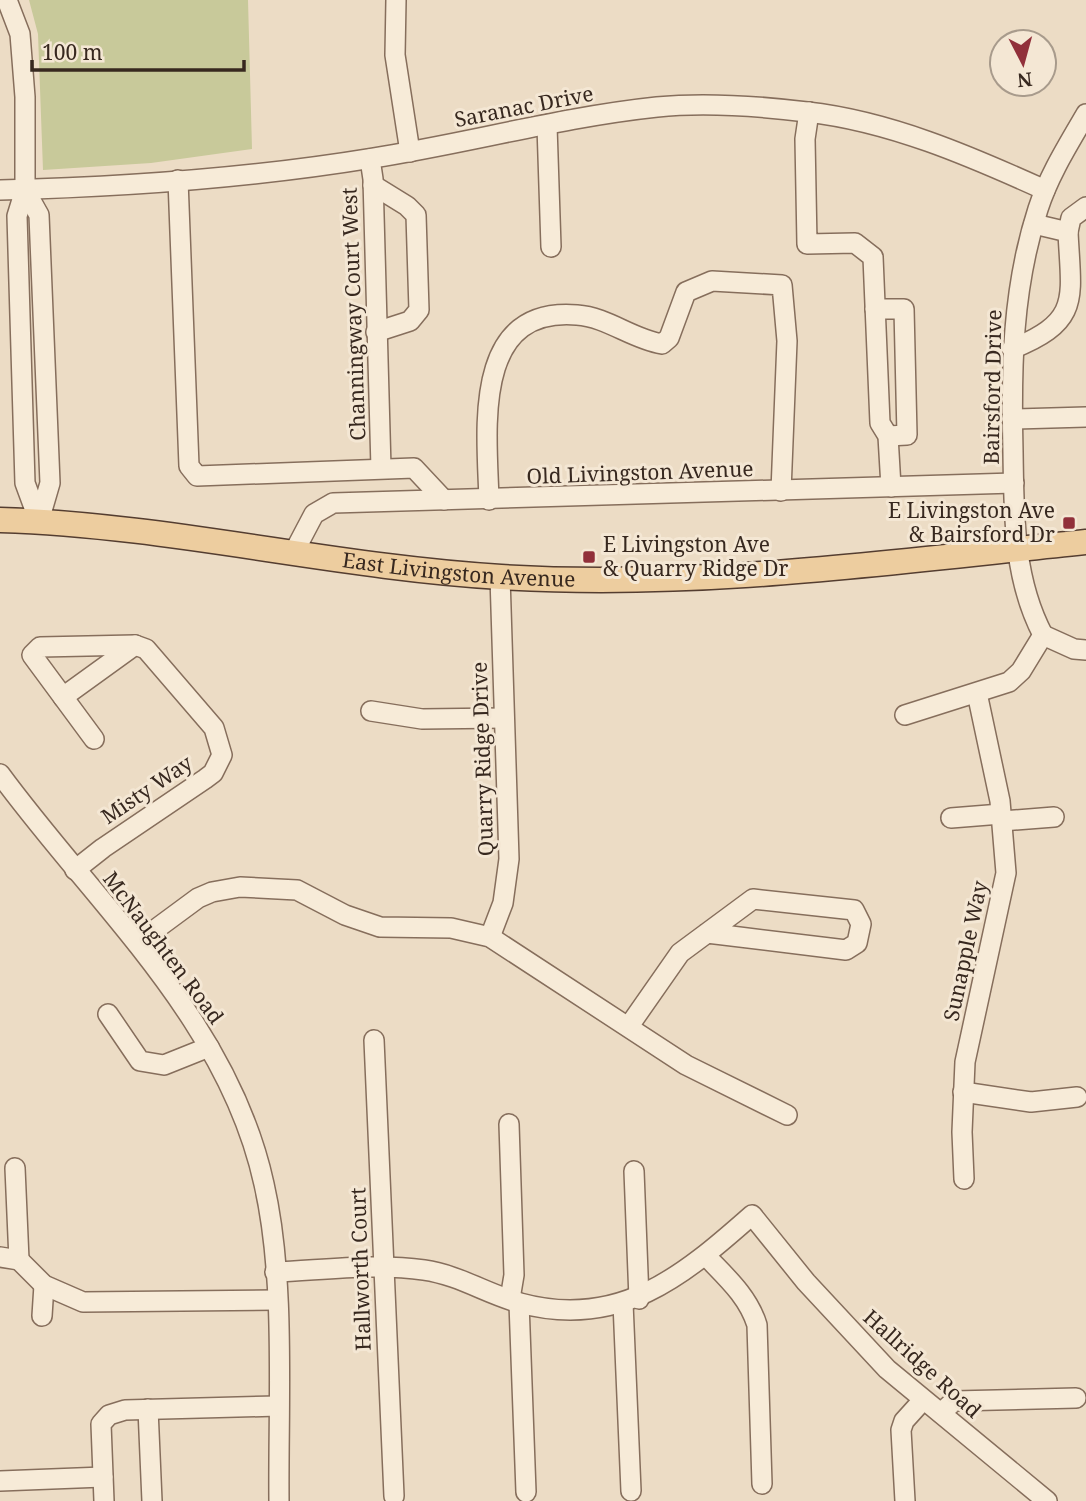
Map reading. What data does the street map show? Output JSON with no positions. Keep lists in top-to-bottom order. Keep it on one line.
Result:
{"streets":{"main road":["East Livingston Avenue"],"street":["Saranac Drive","Channingway Court West","Bairsford Drive","Old Livingston Avenue","Quarry Ridge Drive","Misty Way","McNaughten Road","Sunapple Way","Hallworth Court","Hallridge Road"]},"crossings":[["Saranac Drive","Channingway Court West"],["Saranac Drive","Bairsford Drive"],["Bairsford Drive","Old Livingston Avenue"],["Bairsford Drive","East Livingston Avenue"],["Old Livingston Avenue","East Livingston Avenue"],["East Livingston Avenue","Quarry Ridge Drive"],["Misty Way","McNaughten Road"]],"places":{"transit":["E Livingston Ave & Bairsford Dr","E Livingston Ave & Quarry Ridge Dr"]},"scale_bar":"100 m","north":"bottom"}
